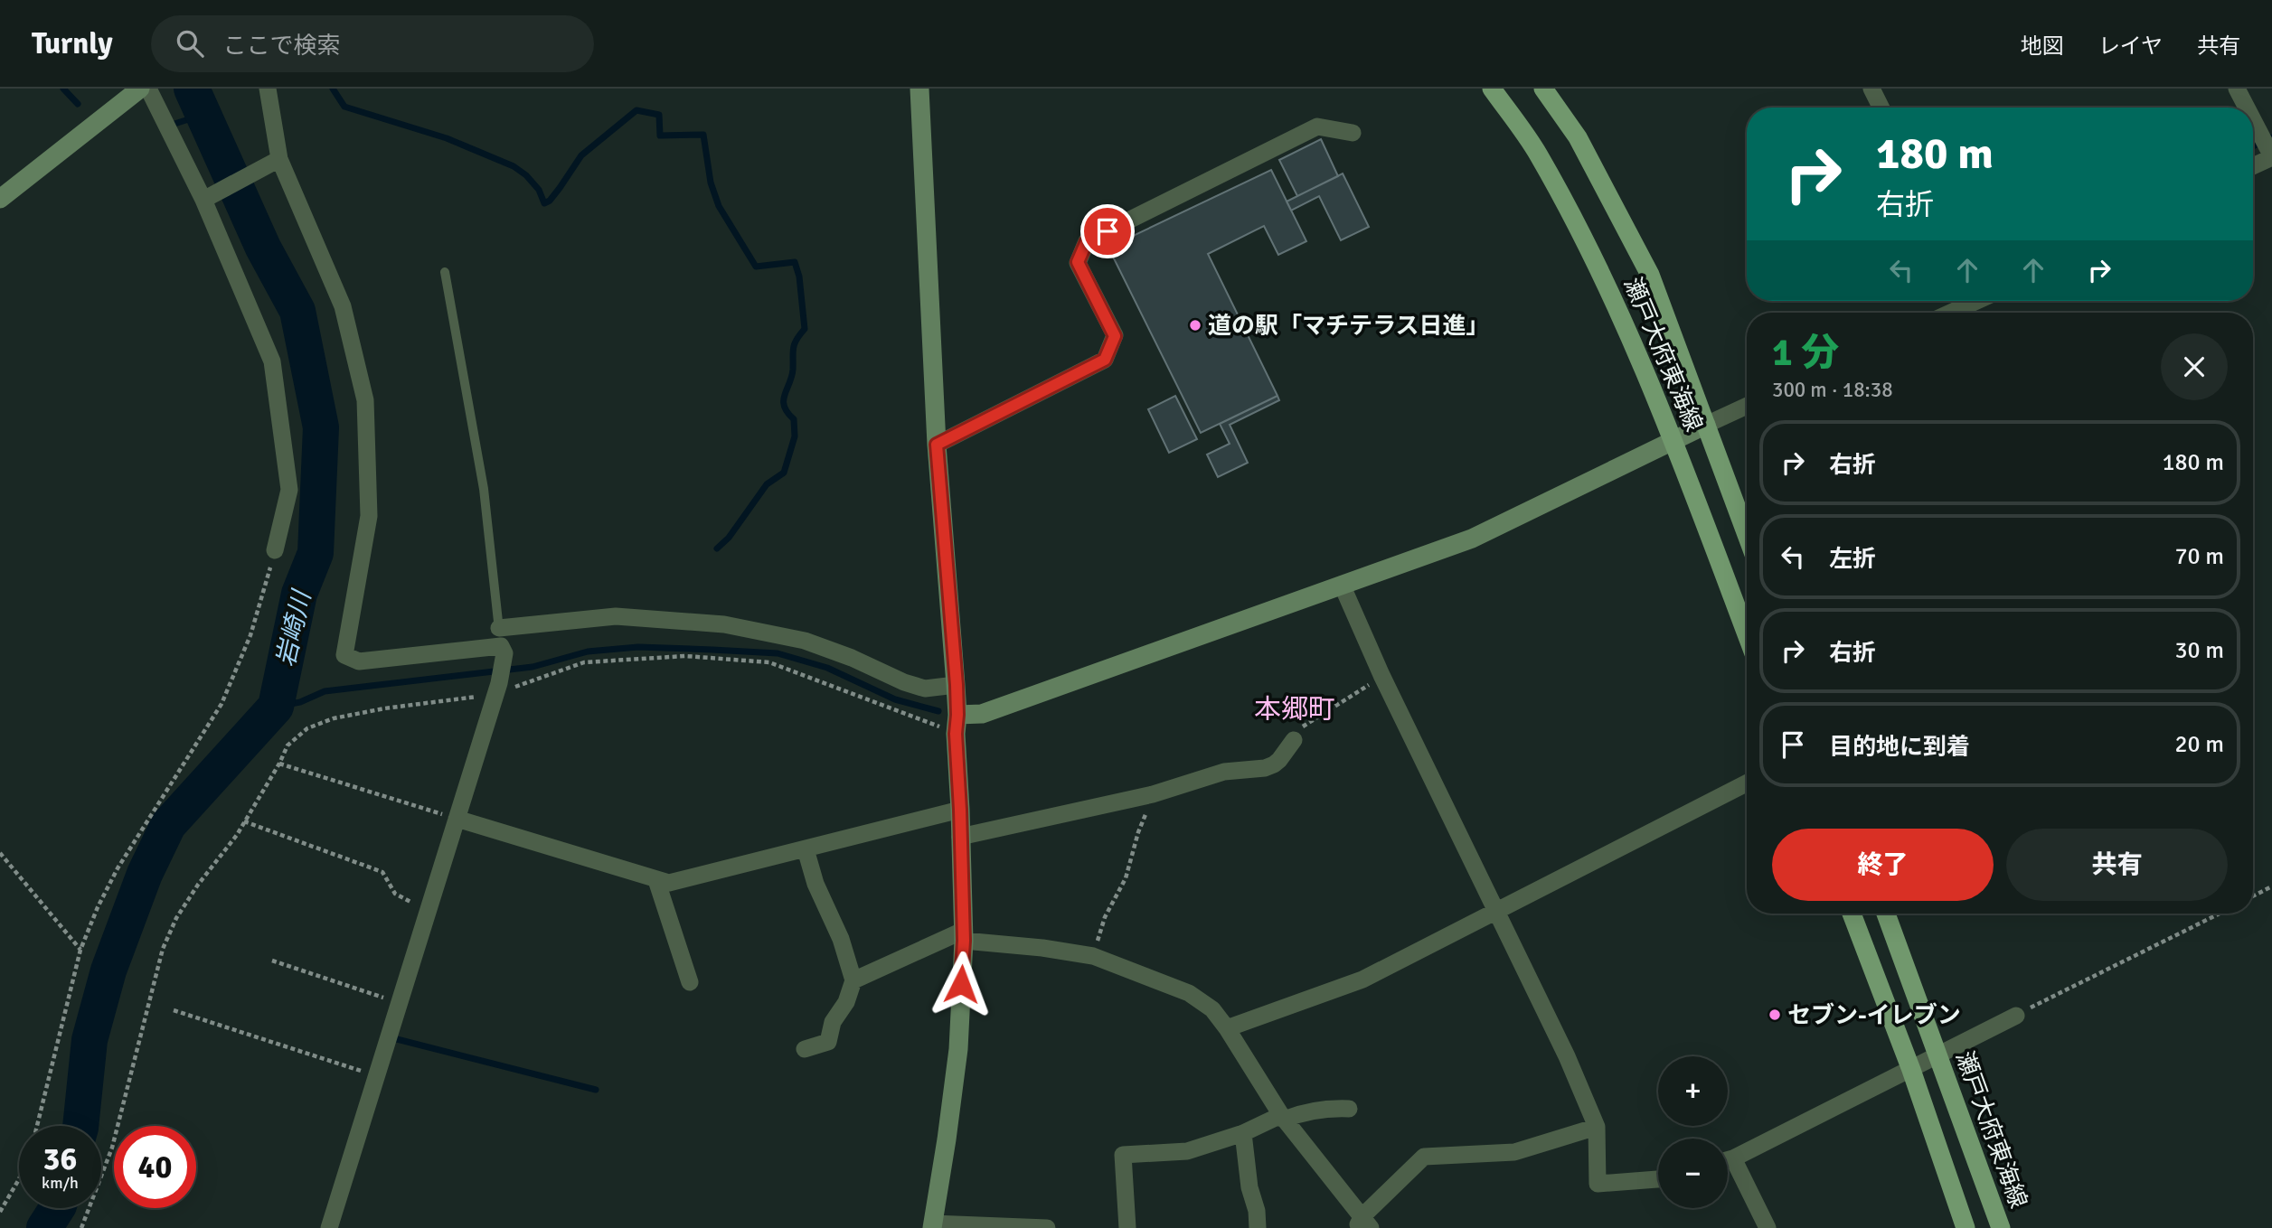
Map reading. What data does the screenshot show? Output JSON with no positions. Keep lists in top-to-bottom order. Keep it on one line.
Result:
{"streets":{"main road":["瀬戸大府東海線"]},"districts":["本郷町"],"water":["岩崎川"],"places":["道の駅「マチテラス日進」","セブン-イレブン"],"page":{"header":"Turnly","search":"ここで検索","nav":["地図","レイヤ","共有"],"turn":["180 m","右折"],"heading":["1 分","300 m · 18:38"],"list":[{"name":"右折","value":"180 m"},{"name":"左折","value":"70 m"},{"name":"右折","value":"30 m"},{"name":"目的地に到着","value":"20 m"}],"buttons":["終了","共有"],"map_buttons":["+","−"],"speed":"36 km/h","limit":"40"}}
